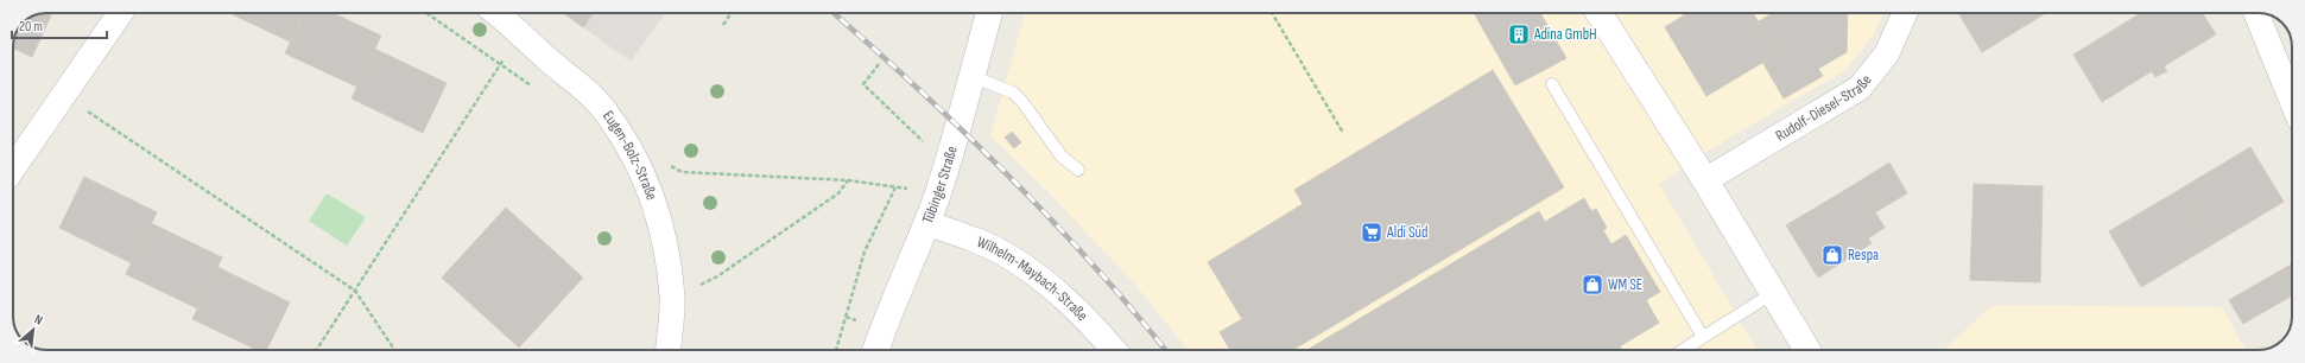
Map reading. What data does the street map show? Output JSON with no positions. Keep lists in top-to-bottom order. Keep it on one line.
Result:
{"streets":{"street":["Rudolf-Diesel-Straße","Eugen-Bolz-Straße","Tübinger Straße","Wilhelm-Maybach-Straße"]},"crossings":[["Tübinger Straße","Wilhelm-Maybach-Straße"]],"places":{"building":["Adina GmbH"],"supermarket":["Aldi Süd"],"shop":["Respa","WM SE"]},"scale_bar":"20 m","north":"top right"}
